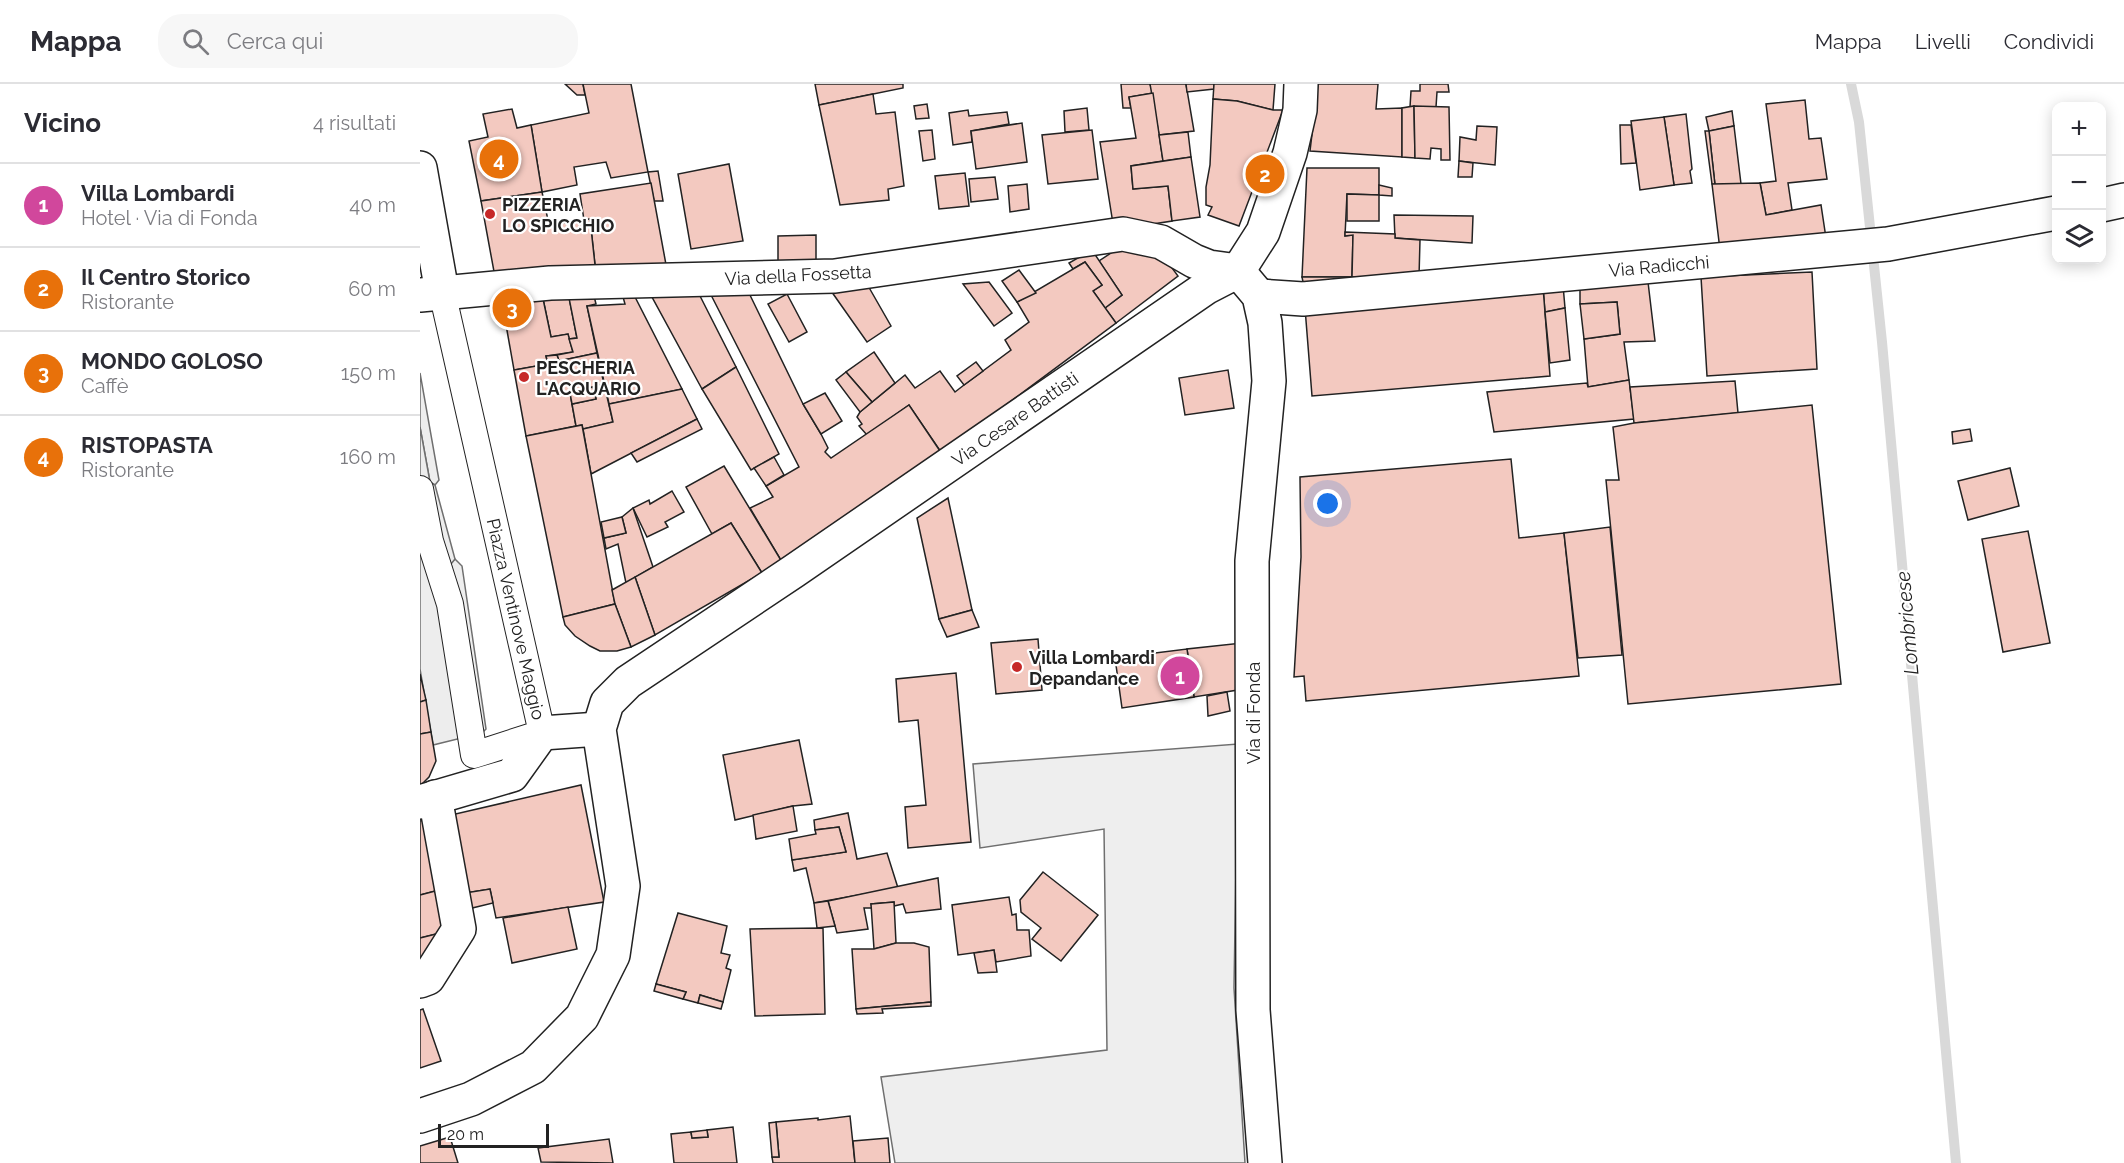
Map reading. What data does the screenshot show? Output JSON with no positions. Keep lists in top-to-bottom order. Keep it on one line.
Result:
{"streets":{"street":["Via Radicchi","Via della Fossetta","Via Cesare Battisti","Piazza Ventinove Maggio","Via di Fonda"]},"crossings":[["Via Radicchi","Via di Fonda"],["Via della Fossetta","Via Cesare Battisti"],["Via della Fossetta","Piazza Ventinove Maggio"],["Via della Fossetta","Via di Fonda"],["Via Cesare Battisti","Via di Fonda"]],"water":["Lombricese"],"places":["PIZZERIA LO SPICCHIO","PESCHERIA L'ACQUARIO","Villa Lombardi Depandance"],"scale_bar":"20 m","page":{"header":"Mappa","search":"Cerca qui","nav":["Mappa","Livelli","Condividi"],"heading":["Vicino","4 risultati"],"map_buttons":["+","−"],"pins":["4","2","3","1"],"list":[{"mark":"1","name":"Villa Lombardi","note":"Hotel · Via di Fonda","value":"40 m"},{"mark":"2","name":"Il Centro Storico","note":"Ristorante","value":"60 m"},{"mark":"3","name":"MONDO GOLOSO","note":"Caffè","value":"150 m"},{"mark":"4","name":"RISTOPASTA","note":"Ristorante","value":"160 m"}],"scale":"20 m"}}
